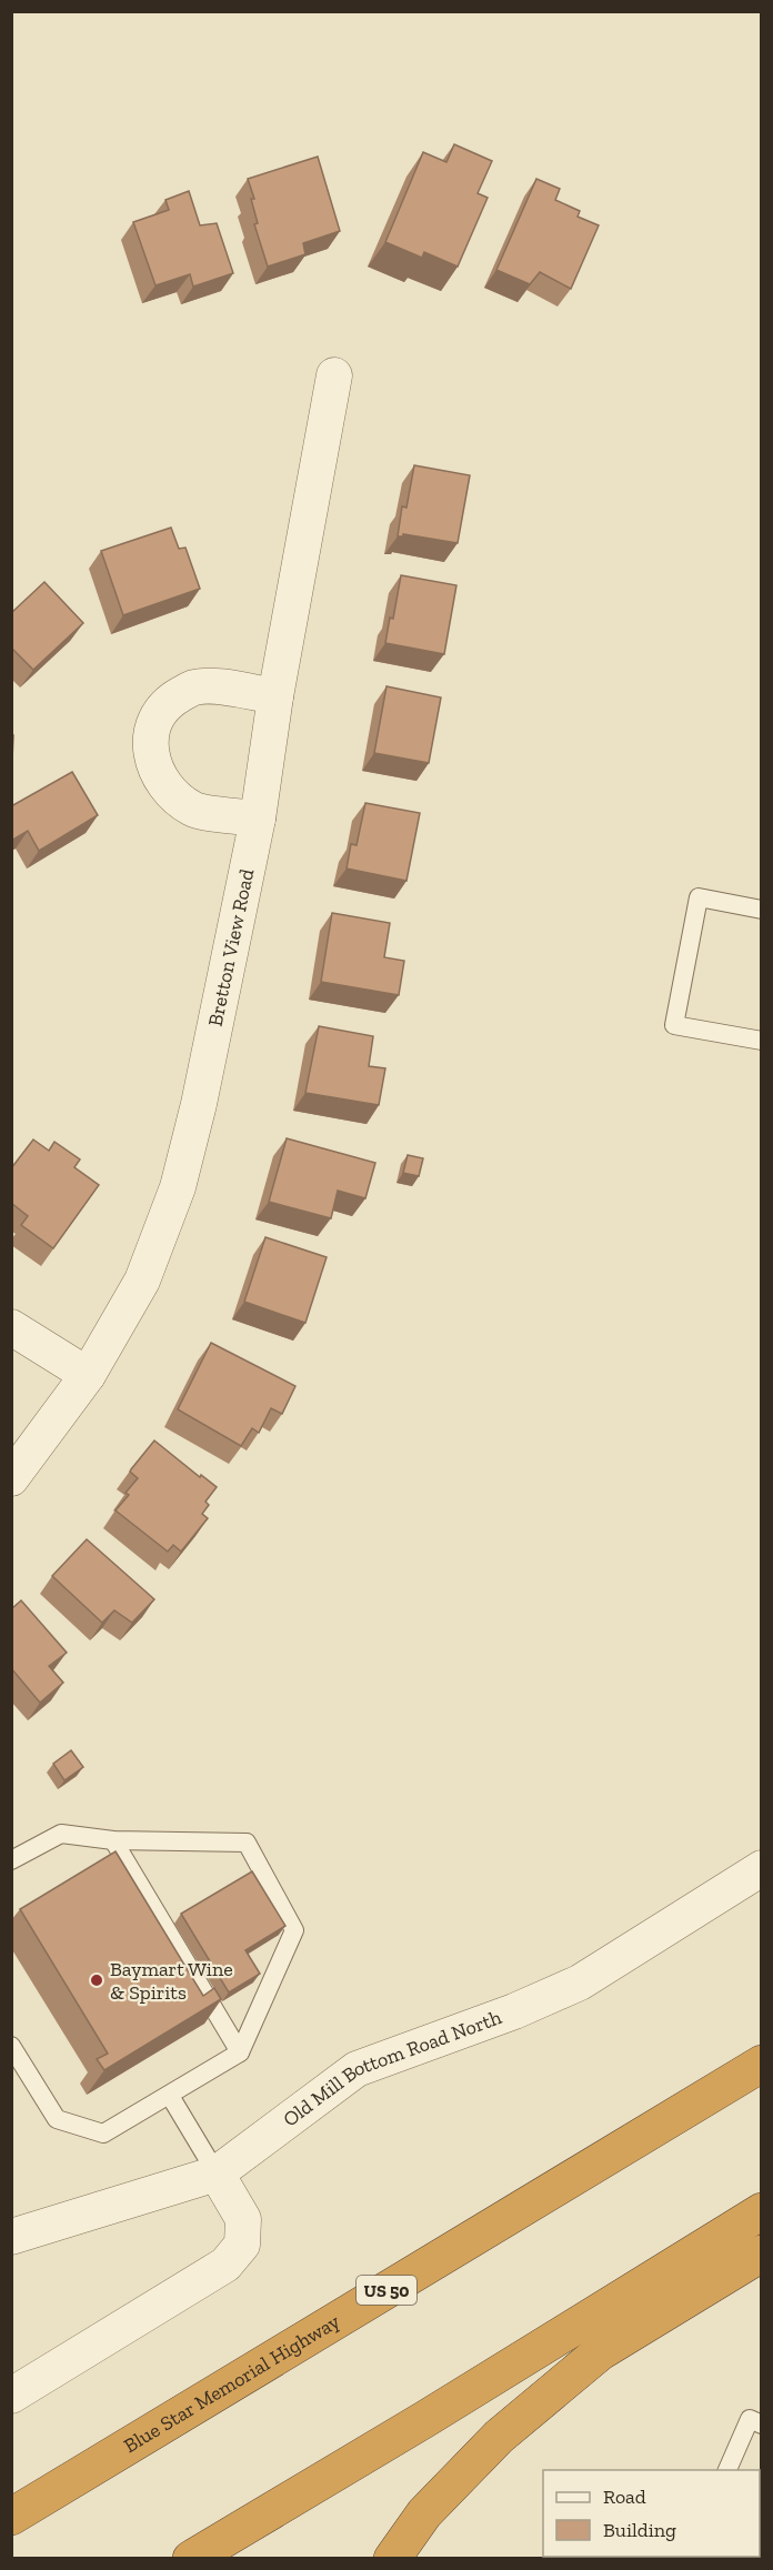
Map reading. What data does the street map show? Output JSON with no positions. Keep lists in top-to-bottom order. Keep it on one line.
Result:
{"streets":{"highway":["US 50","Blue Star Memorial Highway"],"street":["Bretton View Road","Old Mill Bottom Road North"]},"places":["Baymart Wine & Spirits"],"legend":["Road","Building"]}
